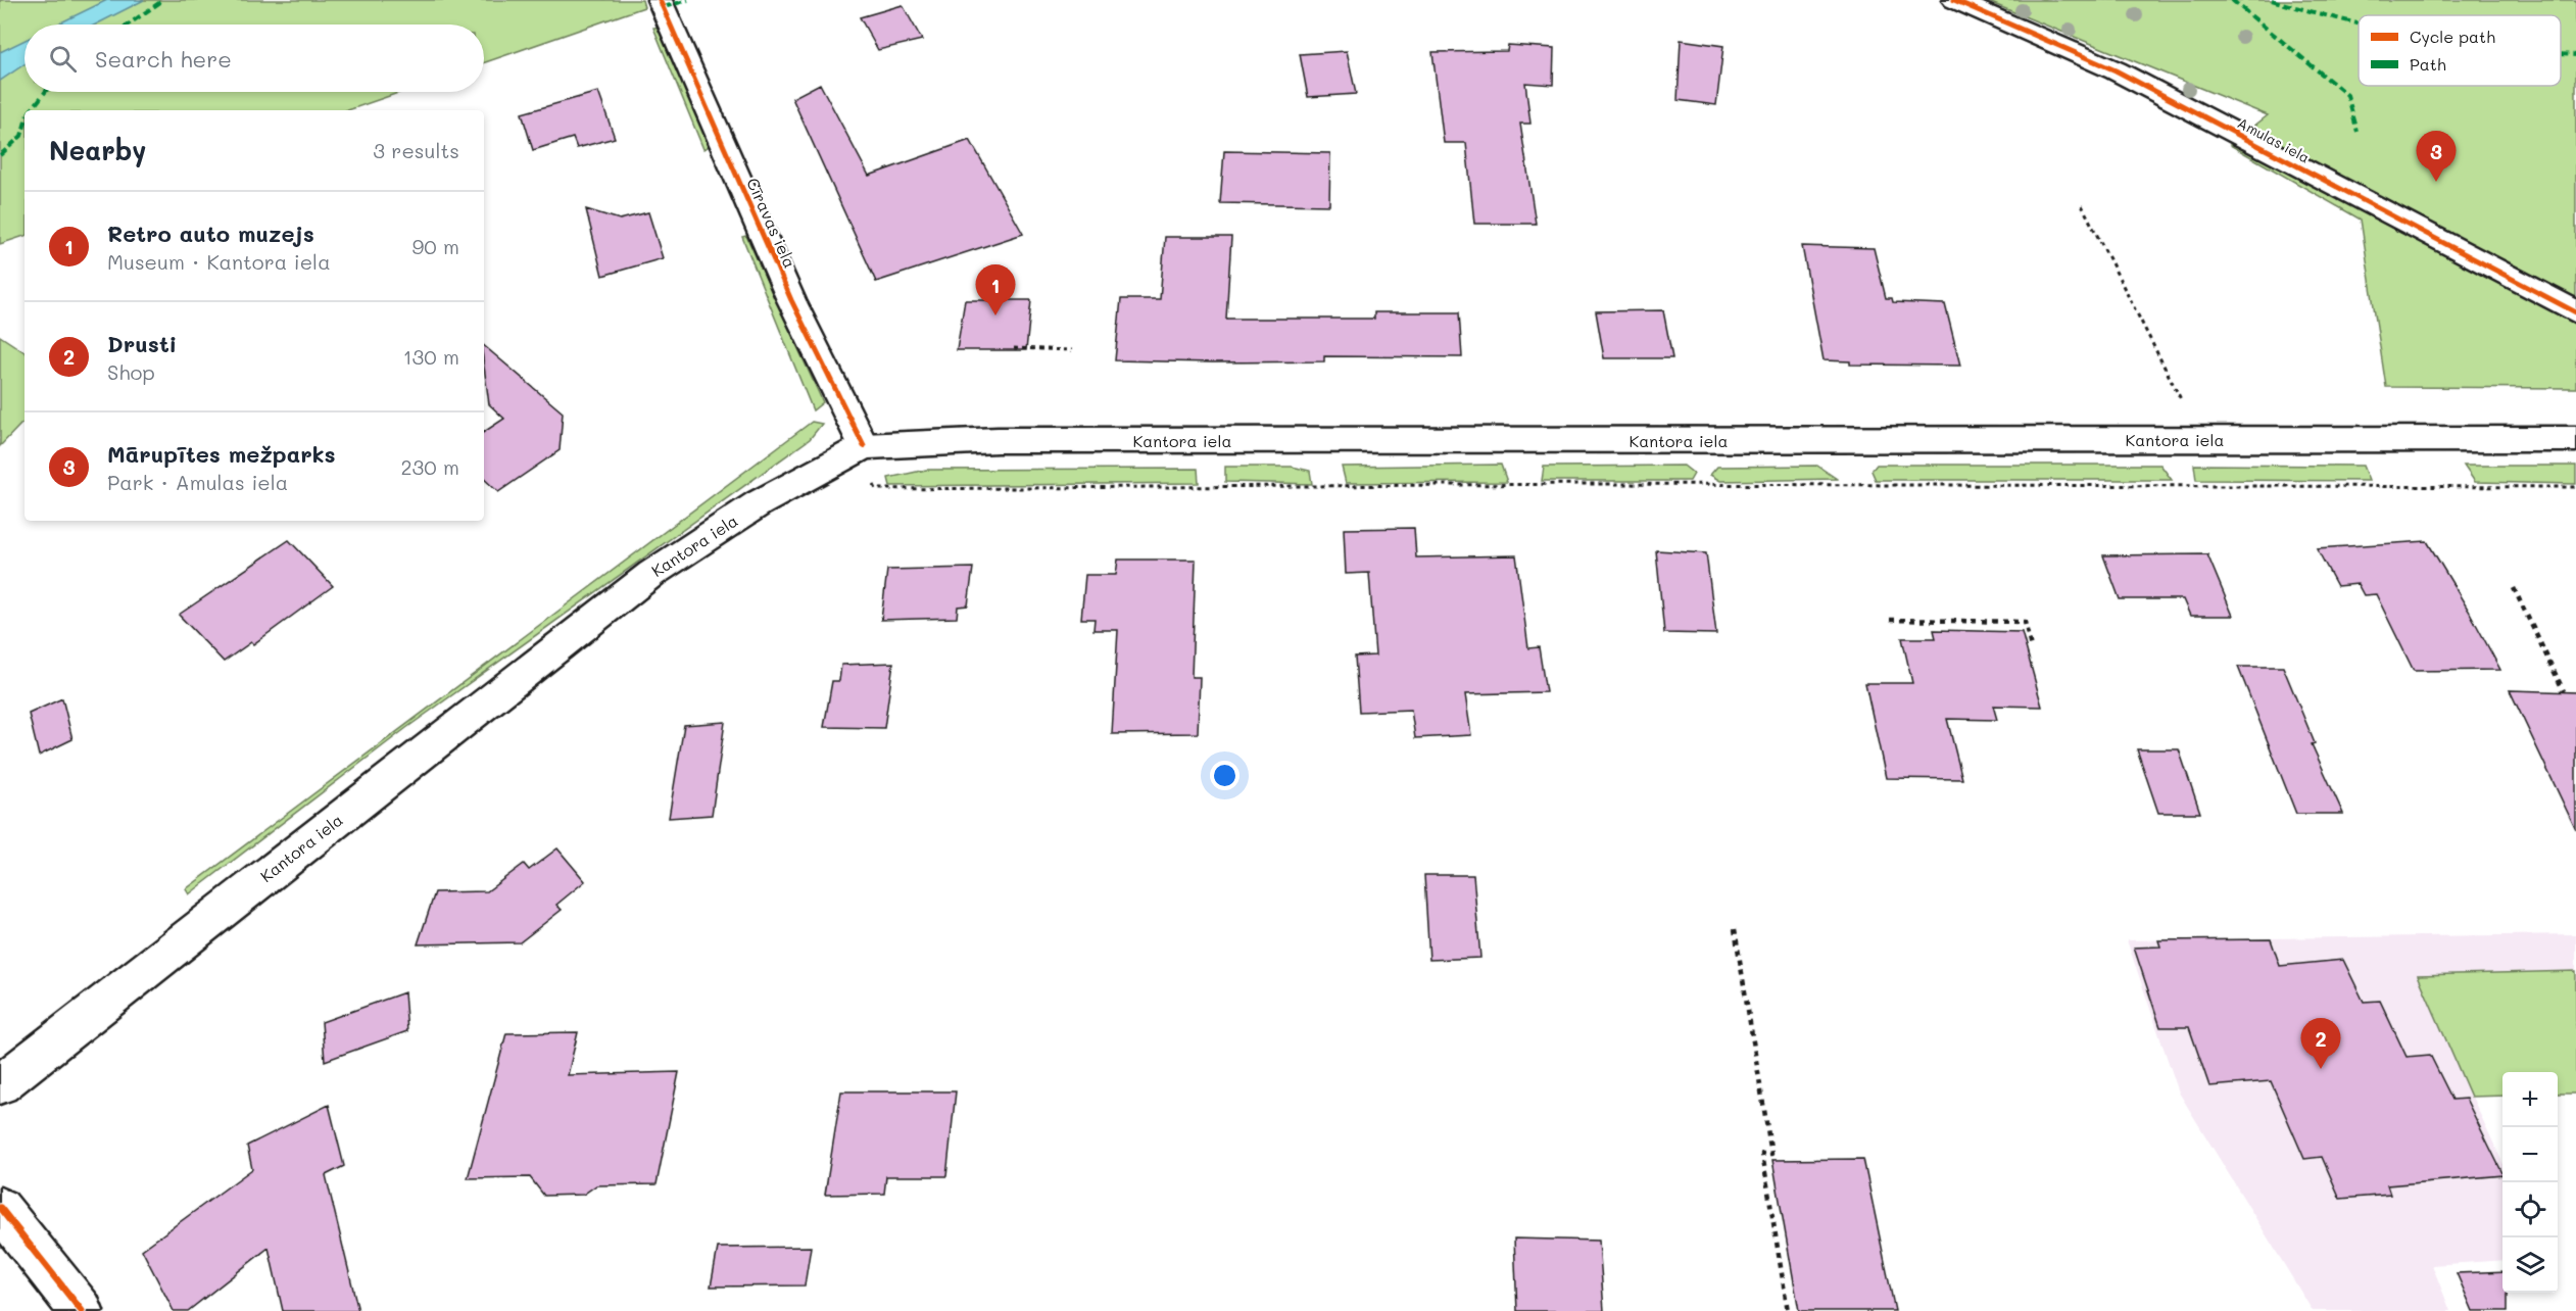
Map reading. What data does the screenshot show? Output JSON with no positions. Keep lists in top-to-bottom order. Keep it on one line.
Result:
{"streets":{"main road":["Amulas iela","Cīravas iela","Kantora iela"]},"crossings":[["Cīravas iela","Kantora iela"]],"legend":["Cycle path","Path"],"page":{"search":"Search here","heading":["Nearby","3 results"],"pins":["3","1","2"],"list":[{"mark":"1","name":"Retro auto muzejs","note":"Museum · Kantora iela","value":"90 m"},{"mark":"2","name":"Drusti","note":"Shop","value":"130 m"},{"mark":"3","name":"Mārupītes mežparks","note":"Park · Amulas iela","value":"230 m"}],"map_buttons":["+","−"]}}
